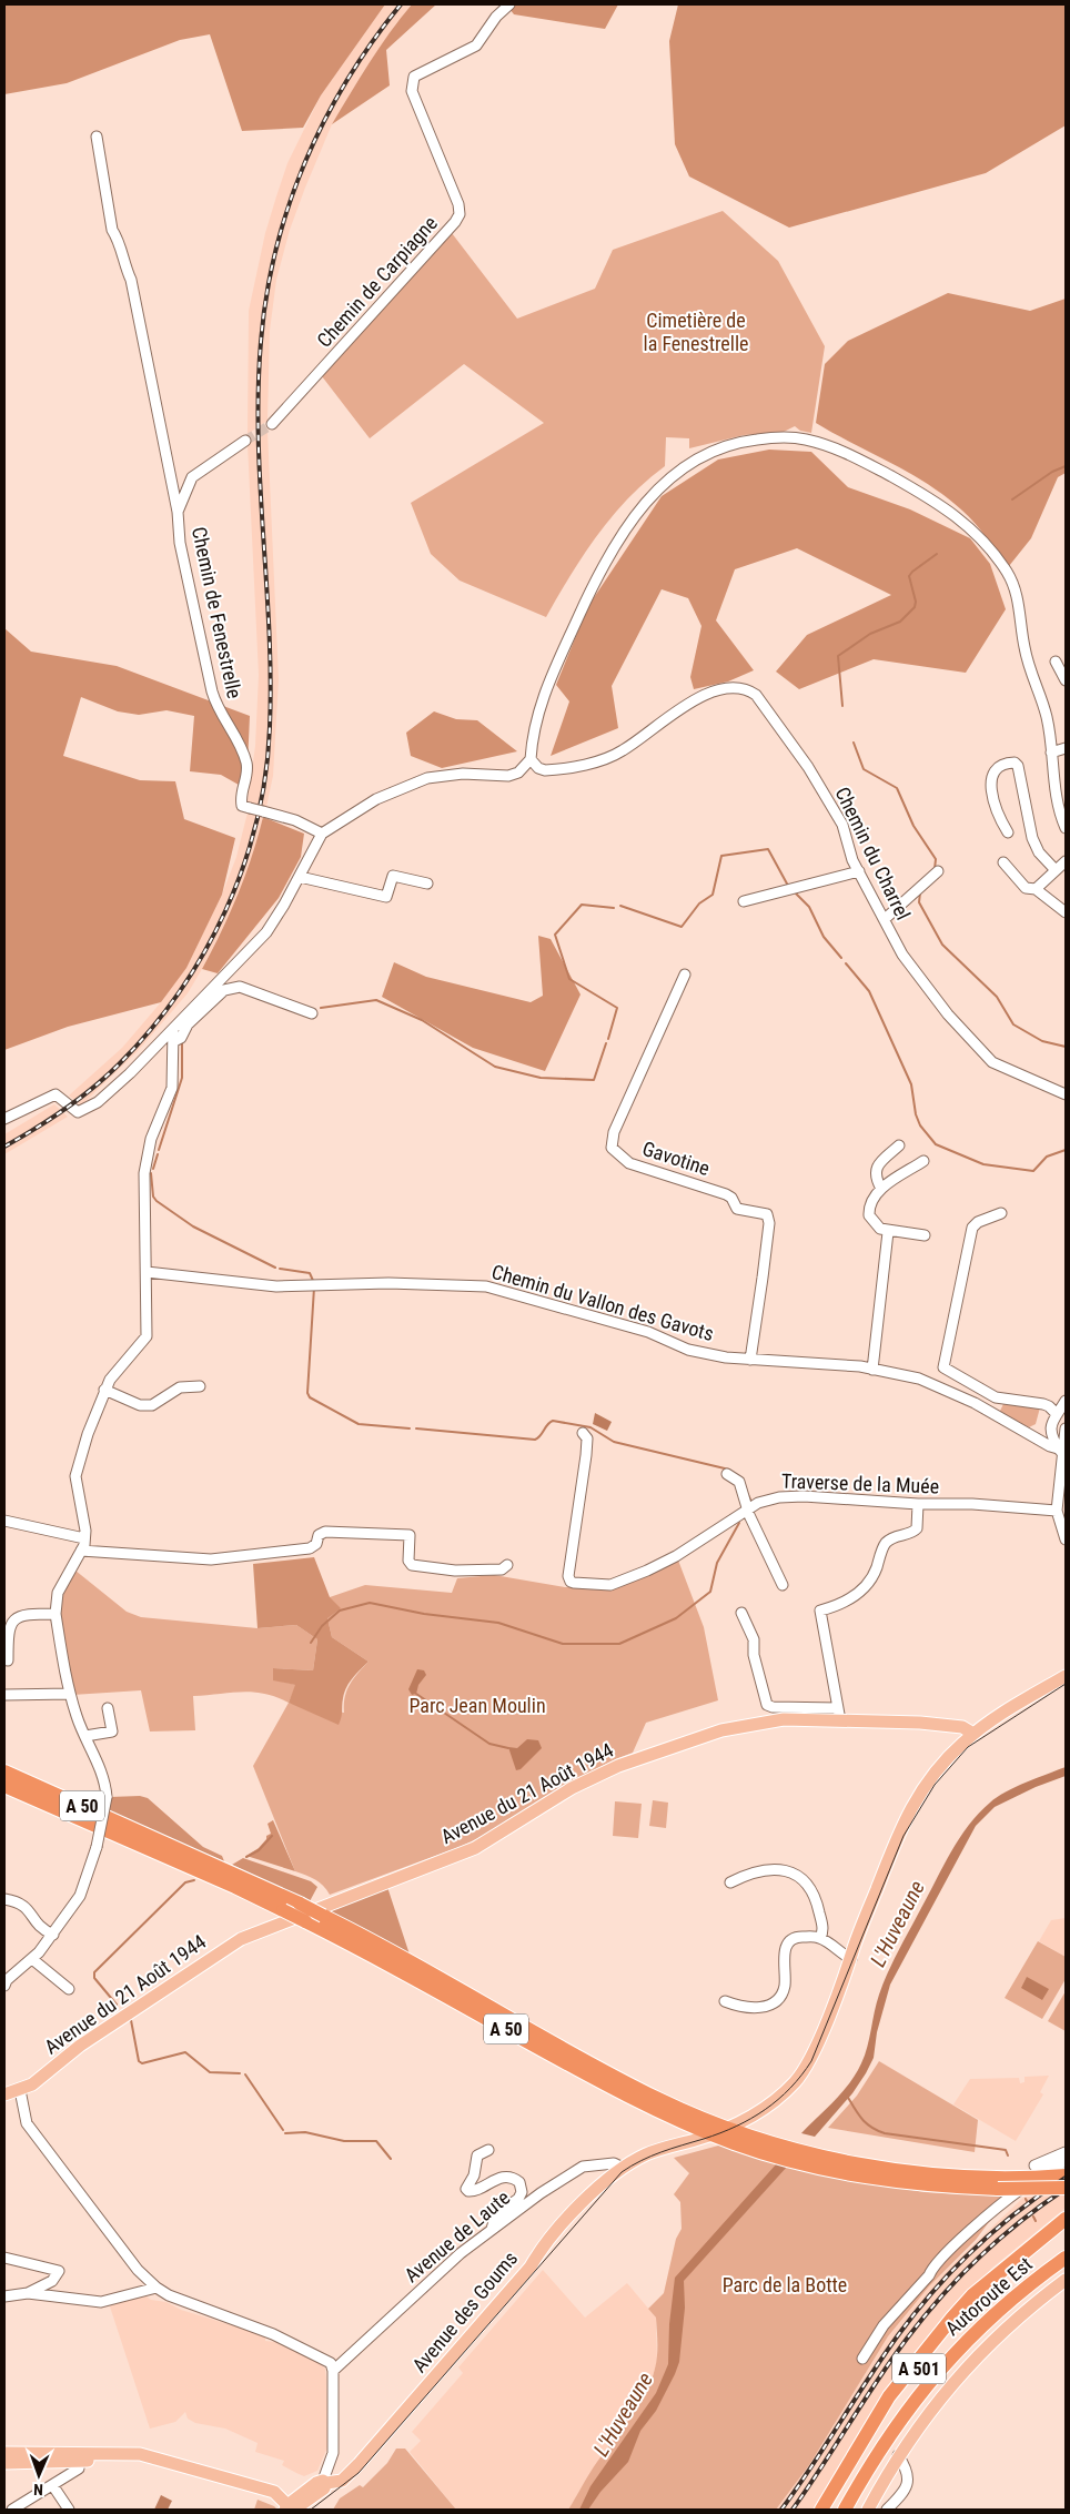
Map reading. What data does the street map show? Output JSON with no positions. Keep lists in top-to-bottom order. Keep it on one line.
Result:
{"streets":{"highway":["A 50","Autoroute Est","A 501"],"main road":["Avenue du 21 Août 1944","Avenue des Goums"],"street":["Chemin de Carpiagne","Chemin de Fenestrelle","Chemin du Charrel","Gavotine","Chemin du Vallon des Gavots","Traverse de la Muée","Avenue de Laute"]},"crossings":[["Gavotine","Chemin du Vallon des Gavots"],["Avenue du 21 Août 1944","Avenue des Goums"],["A 50","Avenue des Goums"],["Avenue de Laute","Avenue des Goums"],["Autoroute Est","A 501"]],"water":["L'Huveaune"],"parks":["Cimetière de la Fenestrelle","Parc Jean Moulin","Parc de la Botte"],"north":"bottom"}
